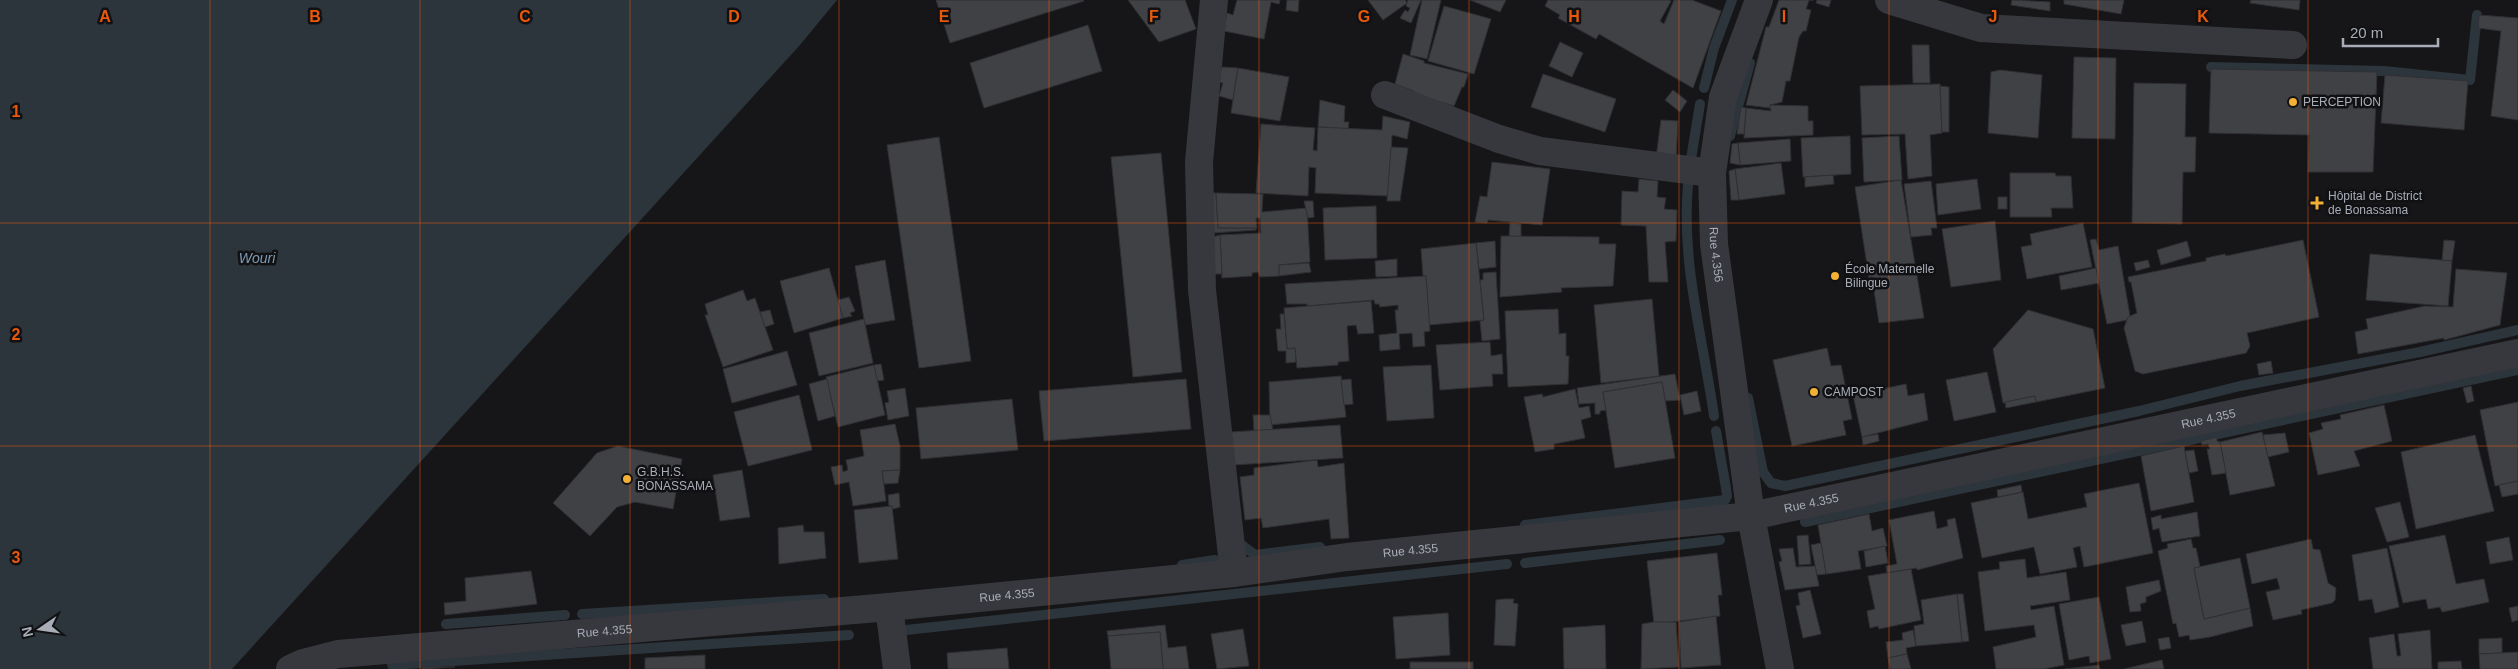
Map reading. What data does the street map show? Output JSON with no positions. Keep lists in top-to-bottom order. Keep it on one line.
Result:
{"streets":{"street":["Rue 4.356","Rue 4.355"]},"crossings":[["Rue 4.356","Rue 4.355"]],"water":["Wouri"],"places":{"other":["PERCEPTION","École Maternelle Bilingue","CAMPOST","G.B.H.S. BONASSAMA"],"health":["Hôpital de District de Bonassama"]},"scale_bar":"20 m","north":"left","grid":{"columns":["A","B","C","D","E","F","G","H","I","J","K"],"rows":["1","2","3"]}}
